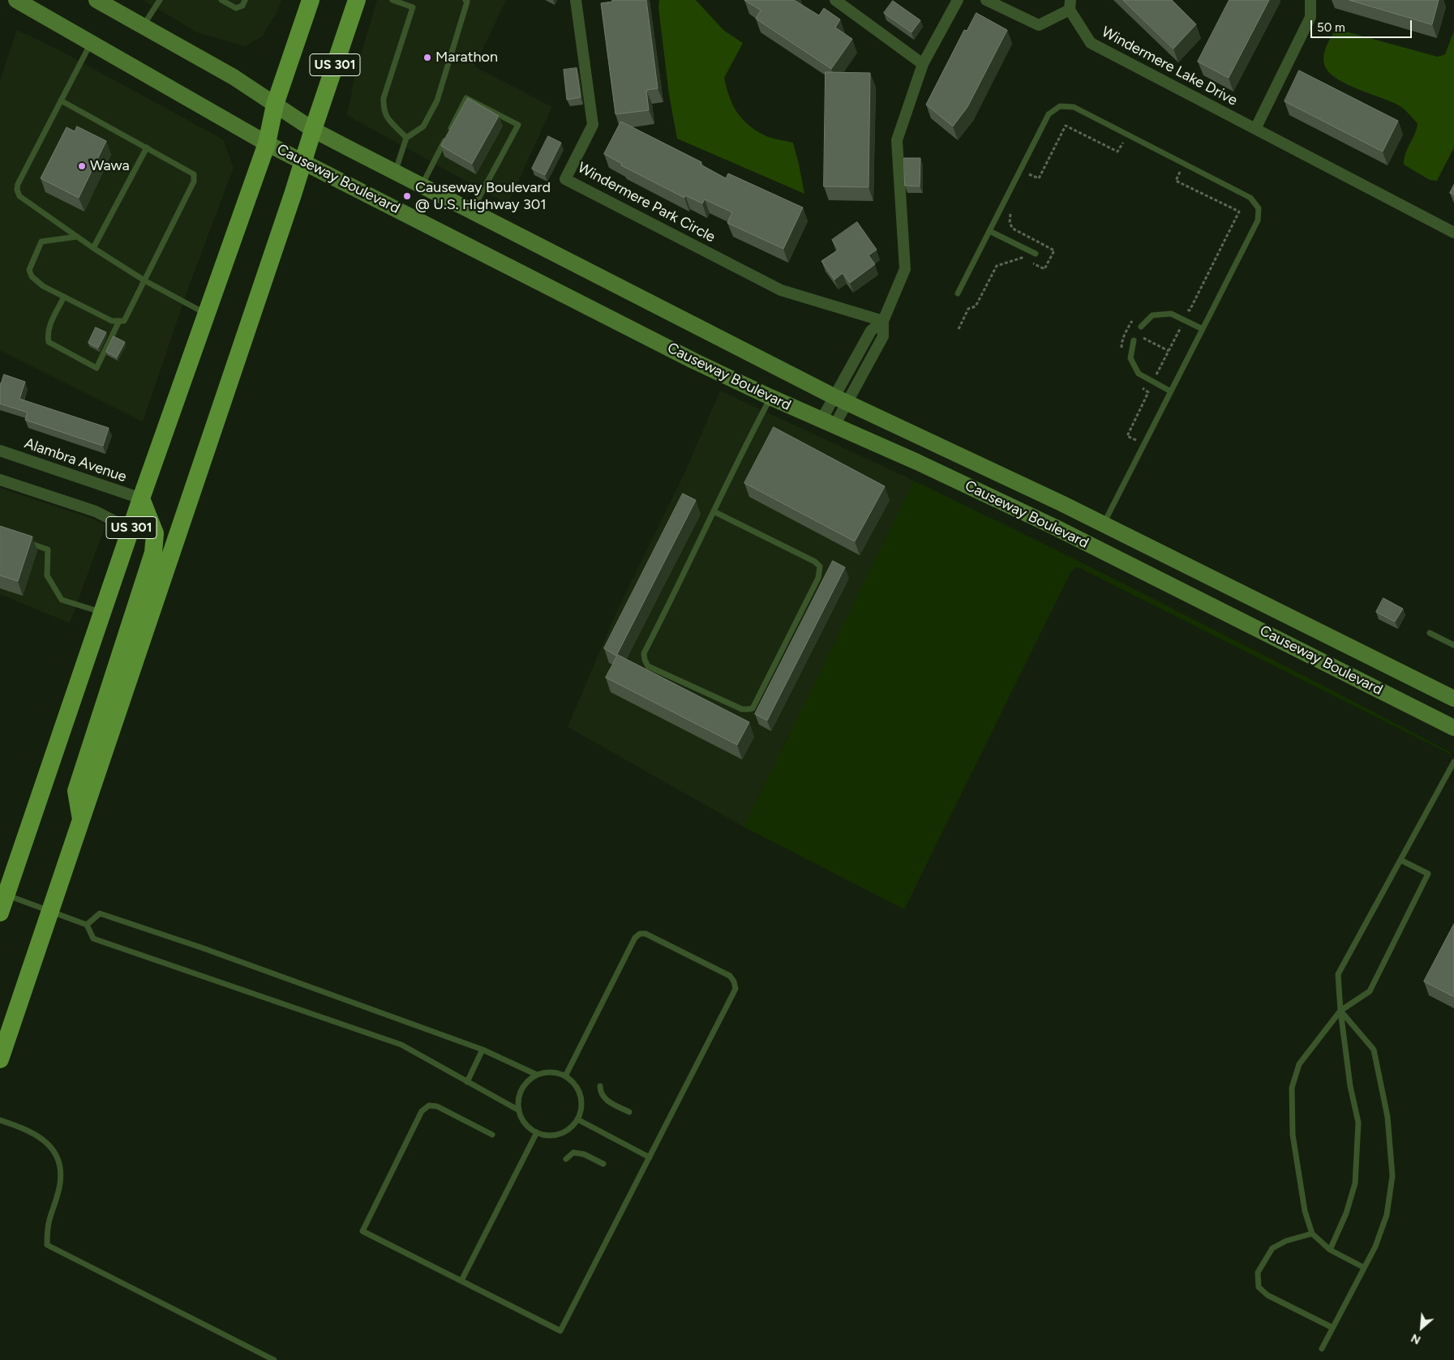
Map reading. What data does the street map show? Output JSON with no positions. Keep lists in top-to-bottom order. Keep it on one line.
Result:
{"streets":{"main road":["US 301","Causeway Boulevard"],"street":["Windermere Lake Drive","Windermere Park Circle","Alambra Avenue"]},"crossings":[["US 301","Causeway Boulevard"],["US 301","Alambra Avenue"]],"places":["Marathon","Wawa","Causeway Boulevard @ U.S. Highway 301"],"scale_bar":"50 m","north":"bottom left"}
